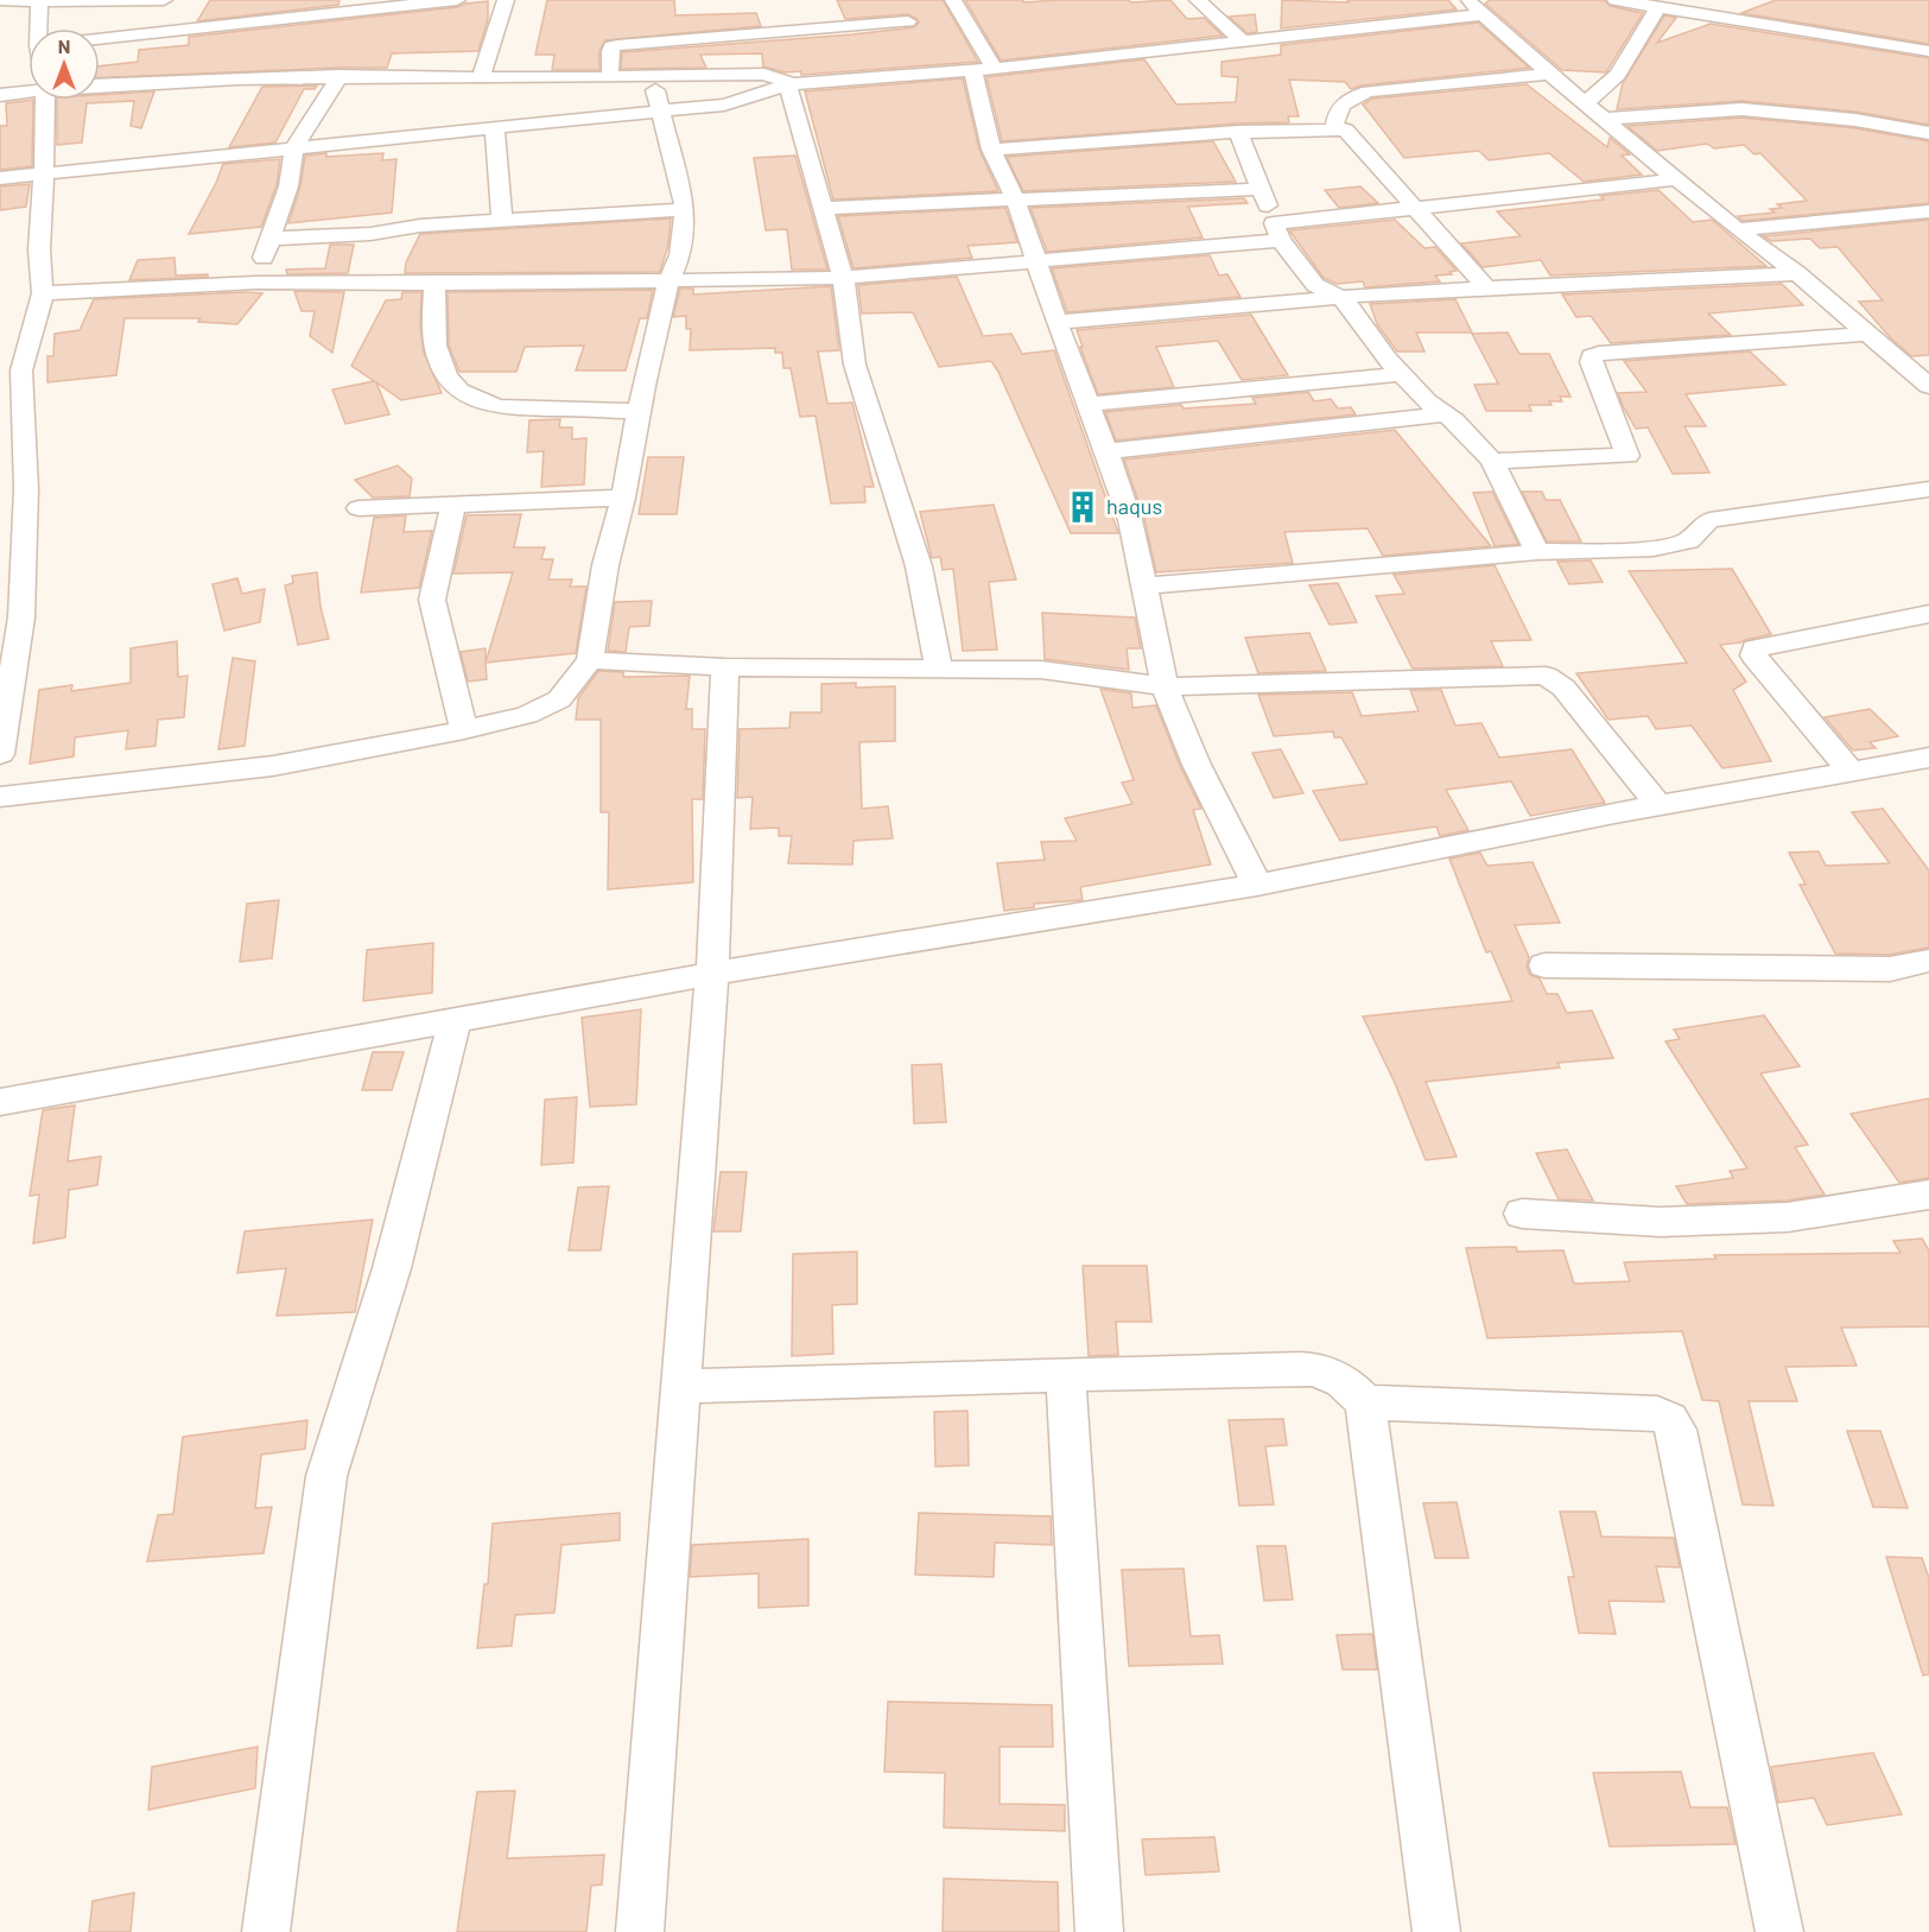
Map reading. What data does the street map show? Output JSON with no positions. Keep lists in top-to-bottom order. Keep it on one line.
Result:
{"places":{"building":["haqus"]},"north":"top"}
